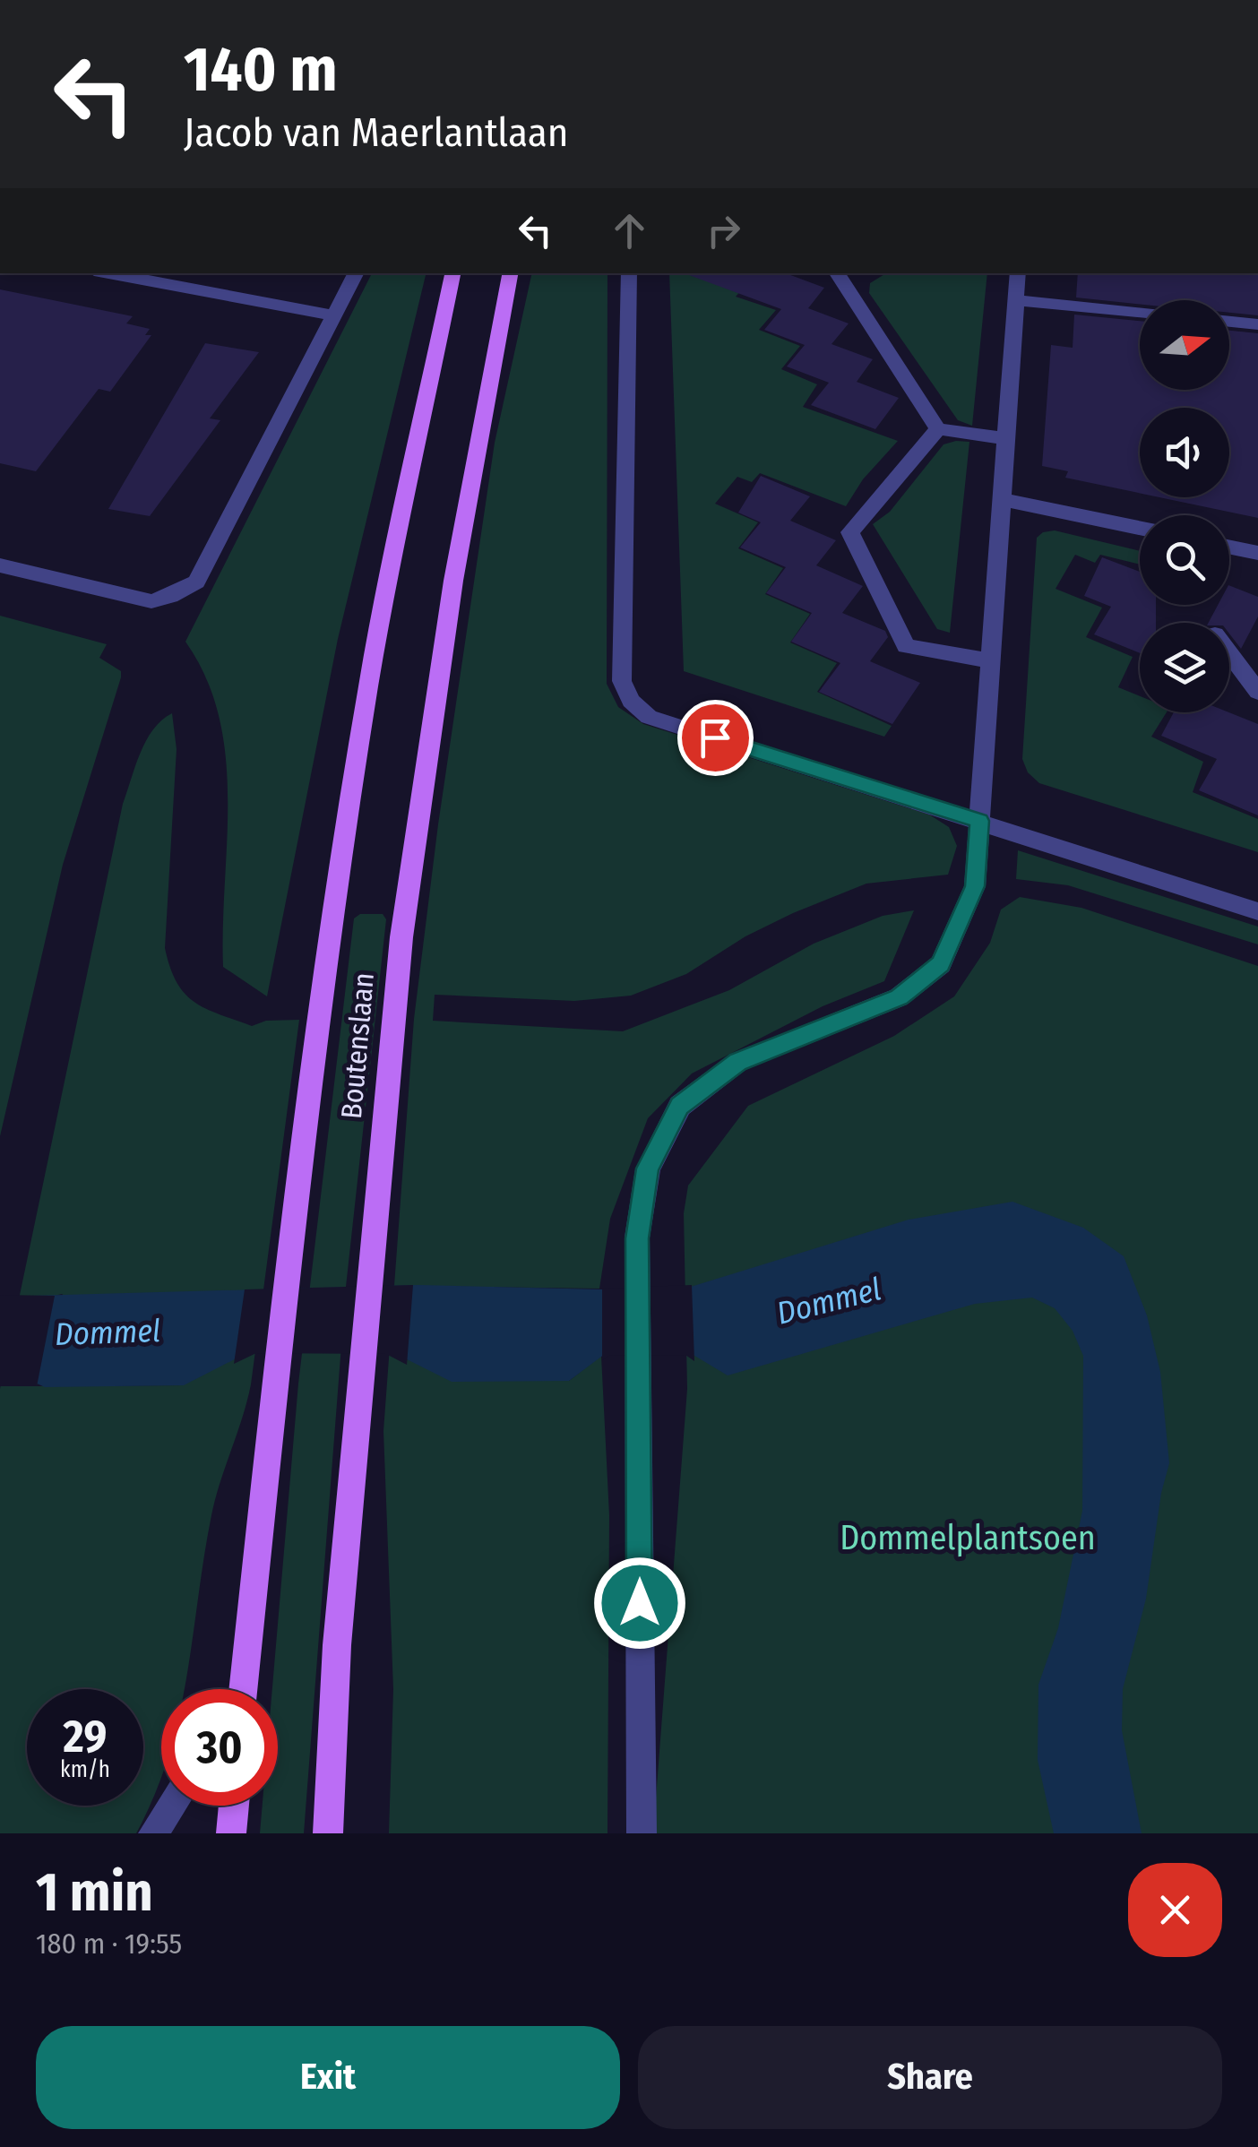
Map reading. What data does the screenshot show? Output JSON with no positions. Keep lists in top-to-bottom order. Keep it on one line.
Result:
{"streets":{"main road":["Boutenslaan"]},"water":["Dommel"],"parks":["Dommelplantsoen"],"north":"right","page":{"turn":["140 m","Jacob van Maerlantlaan"],"speed":"29 km/h","limit":"30","heading":["1 min","180 m · 19:55"],"buttons":["Exit","Share"]}}
